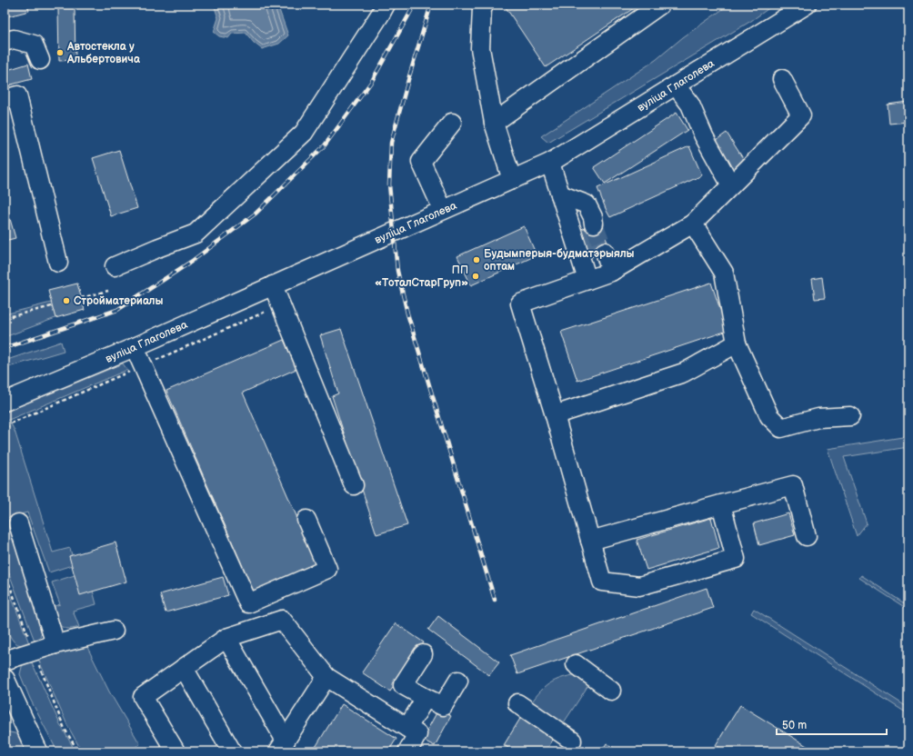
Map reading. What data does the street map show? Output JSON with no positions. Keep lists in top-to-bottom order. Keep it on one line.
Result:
{"streets":{"street":["вуліца Глаголева"]},"places":["Автостекла у Альбертовича","Будымперыя-будматэрыялы оптам","ПП «ТоталСтарГруп»","Стройматериалы"],"scale_bar":"50 m"}
